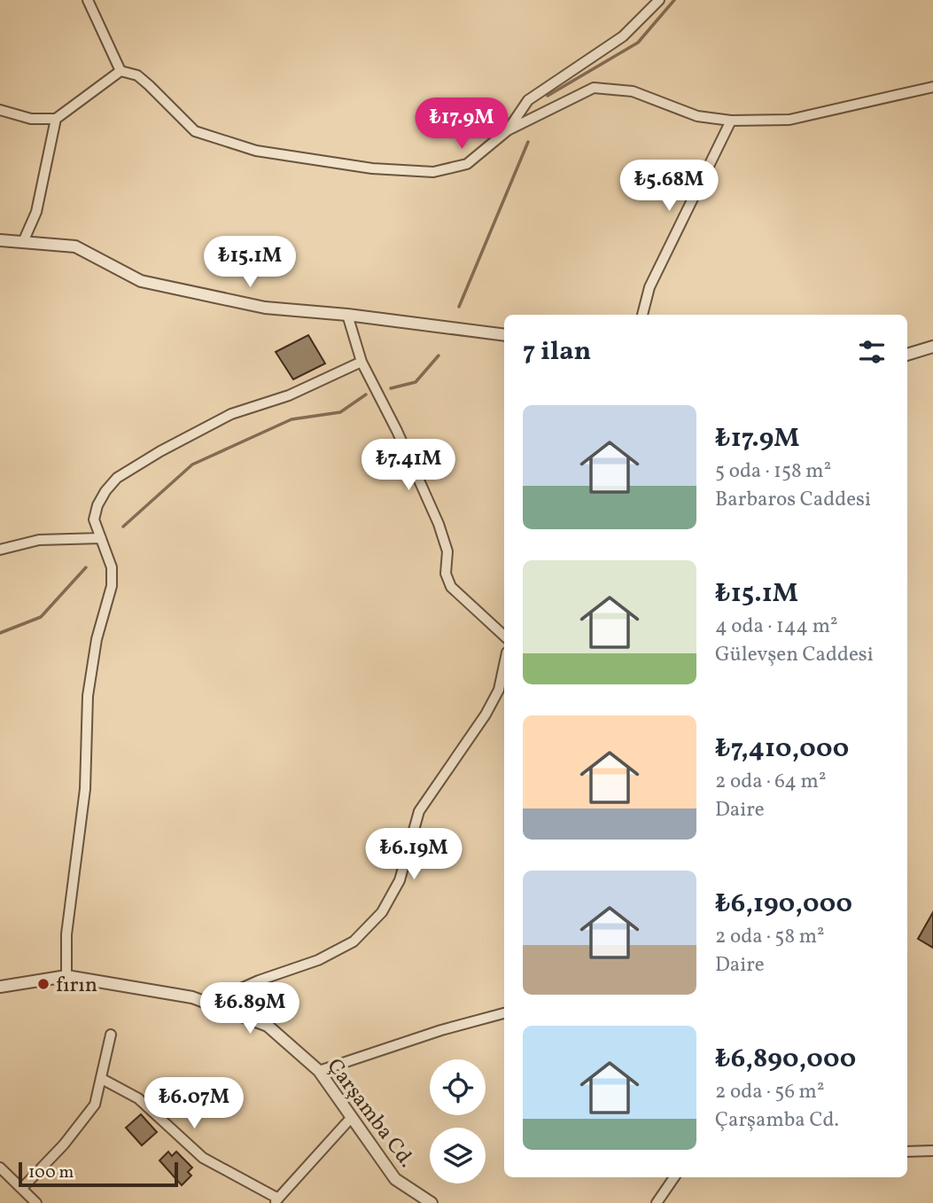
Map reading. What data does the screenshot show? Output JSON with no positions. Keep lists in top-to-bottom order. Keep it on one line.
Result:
{"streets":{"street":["Çarşamba Cd."]},"places":["fırın"],"scale_bar":"100 m","page":{"price":["₺17.9M","₺5.68M","₺15.1M","₺7.41M","₺6.19M","₺6.89M","₺6.07M"],"heading":"7 ilan","list":[{"name":"₺17.9M","note":"5 oda · 158 m² · Barbaros Caddesi"},{"name":"₺15.1M","note":"4 oda · 144 m² · Gülevşen Caddesi"},{"name":"₺7,410,000","note":"2 oda · 64 m² · Daire"},{"name":"₺6,190,000","note":"2 oda · 58 m² · Daire"},{"name":"₺6,890,000","note":"2 oda · 56 m² · Çarşamba Cd."}],"scale":"100 m"}}
